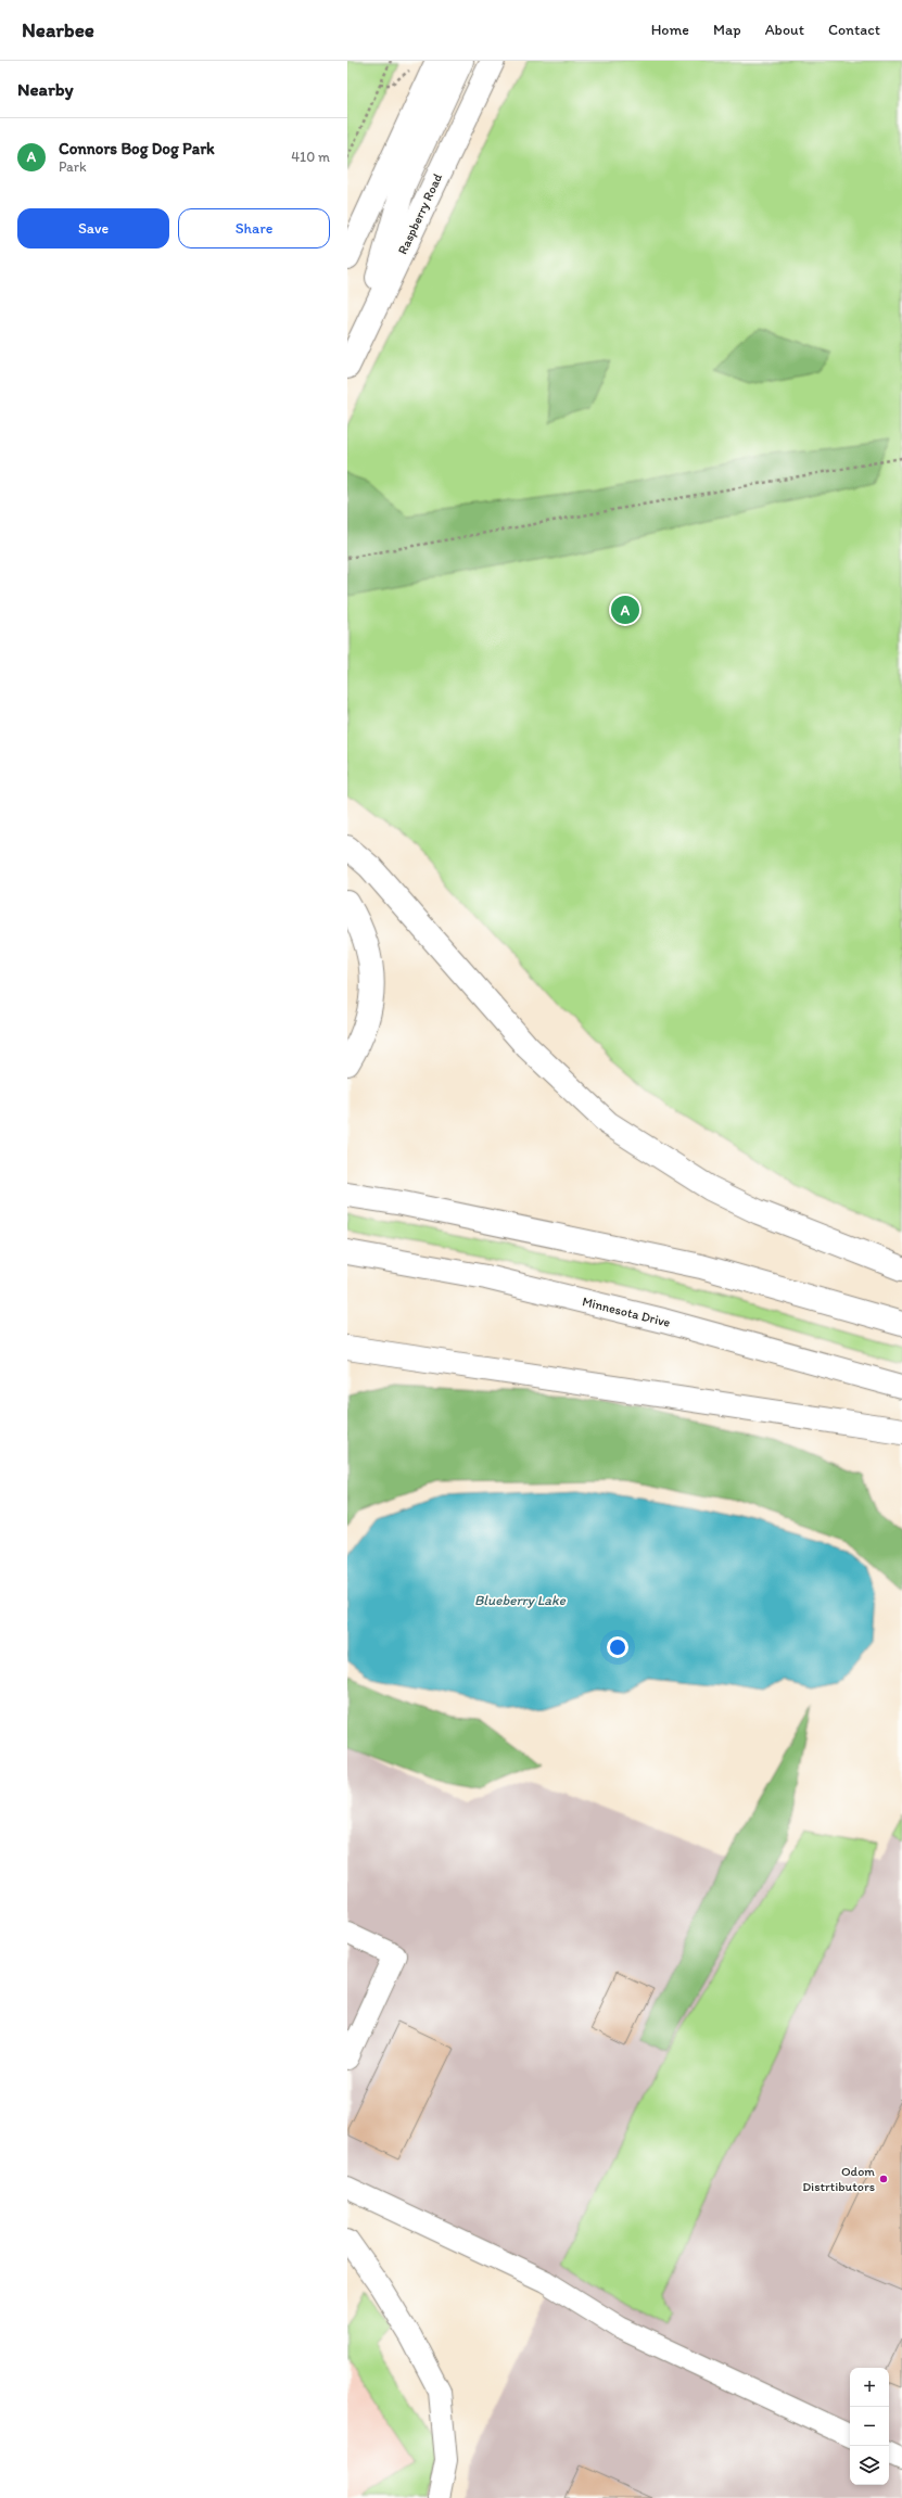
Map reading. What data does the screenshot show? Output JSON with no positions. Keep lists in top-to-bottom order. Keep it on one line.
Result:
{"streets":{"main road":["Raspberry Road","Minnesota Drive"]},"water":["Blueberry Lake"],"places":["Odom Distrtibutors"],"page":{"header":"Nearbee","nav":["Home","Map","About","Contact"],"heading":"Nearby","list":[{"mark":"A","name":"Connors Bog Dog Park","note":"Park","value":"410 m"}],"buttons":["Save","Share"],"pins":"A","map_buttons":["+","−"]}}
